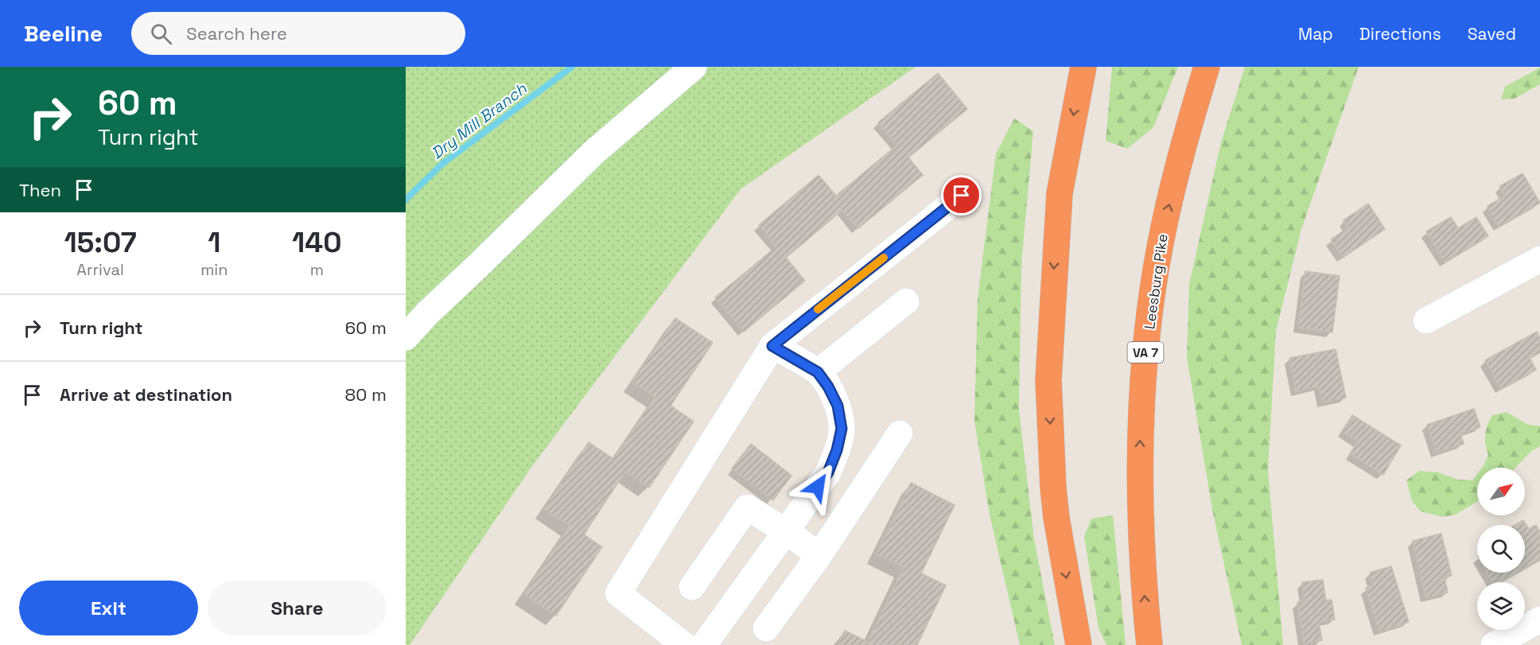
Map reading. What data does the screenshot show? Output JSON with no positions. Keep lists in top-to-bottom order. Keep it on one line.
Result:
{"streets":{"highway":["Leesburg Pike","VA 7"]},"water":["Dry Mill Branch"],"north":"top right","page":{"header":"Beeline","search":"Search here","nav":["Map","Directions","Saved"],"turn":["60 m","Turn right"],"then":"Then","eta":["15:07","Arrival","1","min","140","m"],"list":[{"name":"Turn right","value":"60 m"},{"name":"Arrive at destination","value":"80 m"}],"buttons":["Exit","Share"]}}
